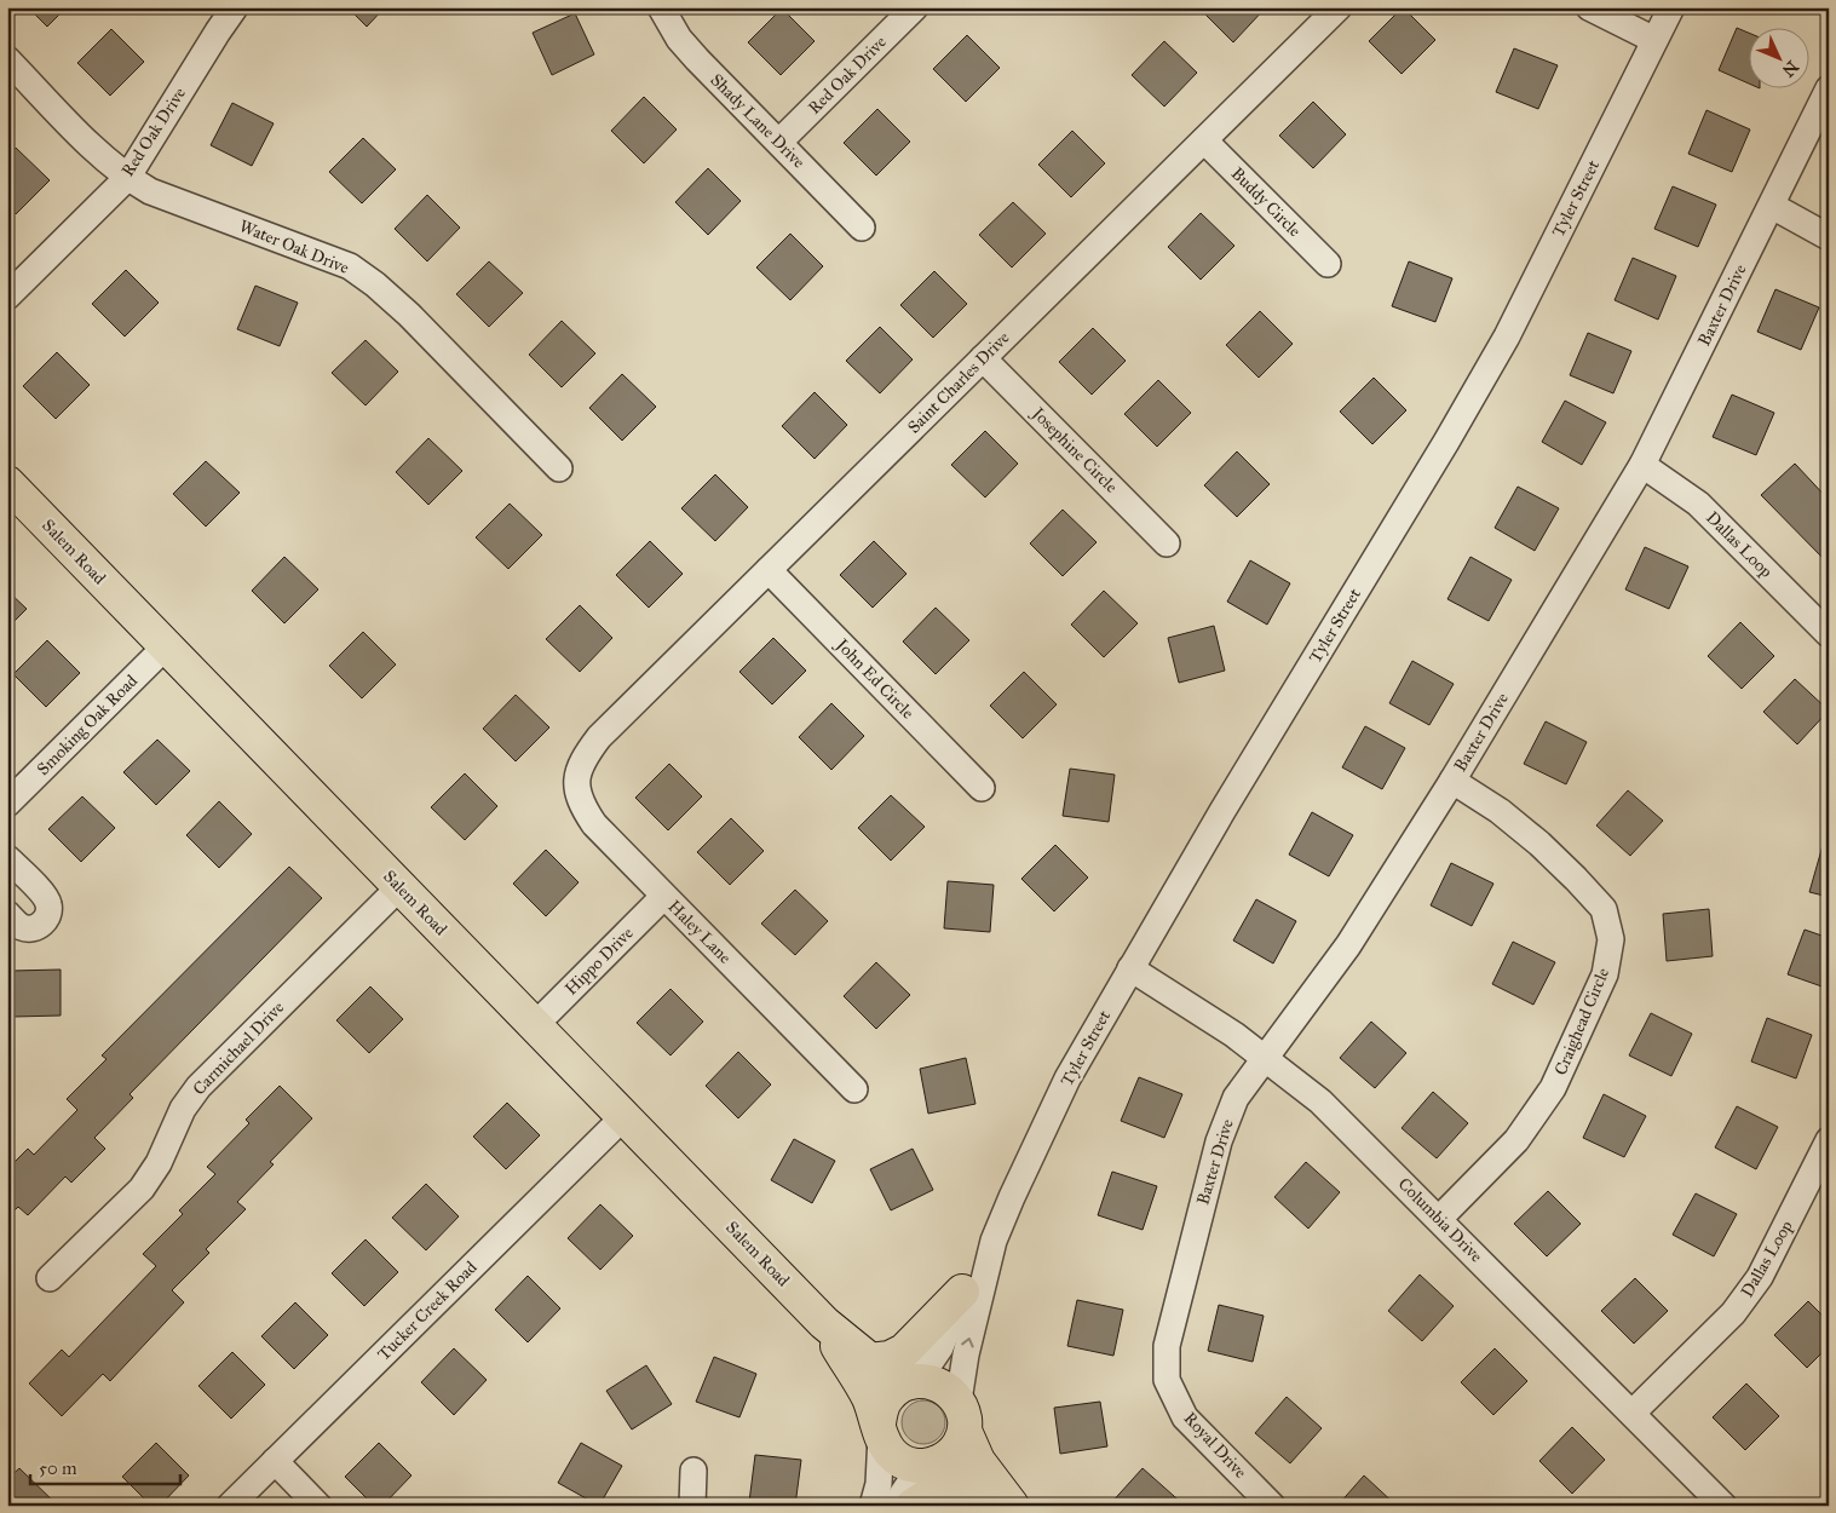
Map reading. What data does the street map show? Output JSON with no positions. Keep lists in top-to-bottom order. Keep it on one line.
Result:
{"streets":{"main road":["Salem Road"],"street":["Red Oak Drive","Shady Lane Drive","Tyler Street","Buddy Circle","Water Oak Drive","Baxter Drive","Saint Charles Drive","Josephine Circle","Dallas Loop","John Ed Circle","Smoking Oak Road","Haley Lane","Hippo Drive","Craighead Circle","Carmichael Drive","Columbia Drive","Tucker Creek Road","Royal Drive"]},"crossings":[["Red Oak Drive","Shady Lane Drive"],["Red Oak Drive","Water Oak Drive"],["Tyler Street","Salem Road"],["Tyler Street","Columbia Drive"],["Buddy Circle","Saint Charles Drive"],["Baxter Drive","Dallas Loop"],["Baxter Drive","Craighead Circle"],["Baxter Drive","Columbia Drive"],["Baxter Drive","Royal Drive"],["Saint Charles Drive","Josephine Circle"],["Saint Charles Drive","John Ed Circle"],["Saint Charles Drive","Haley Lane"],["Dallas Loop","Columbia Drive"],["Salem Road","Smoking Oak Road"],["Salem Road","Hippo Drive"],["Salem Road","Carmichael Drive"],["Salem Road","Tucker Creek Road"],["Haley Lane","Hippo Drive"],["Craighead Circle","Columbia Drive"]],"scale_bar":"50 m","north":"bottom right"}
